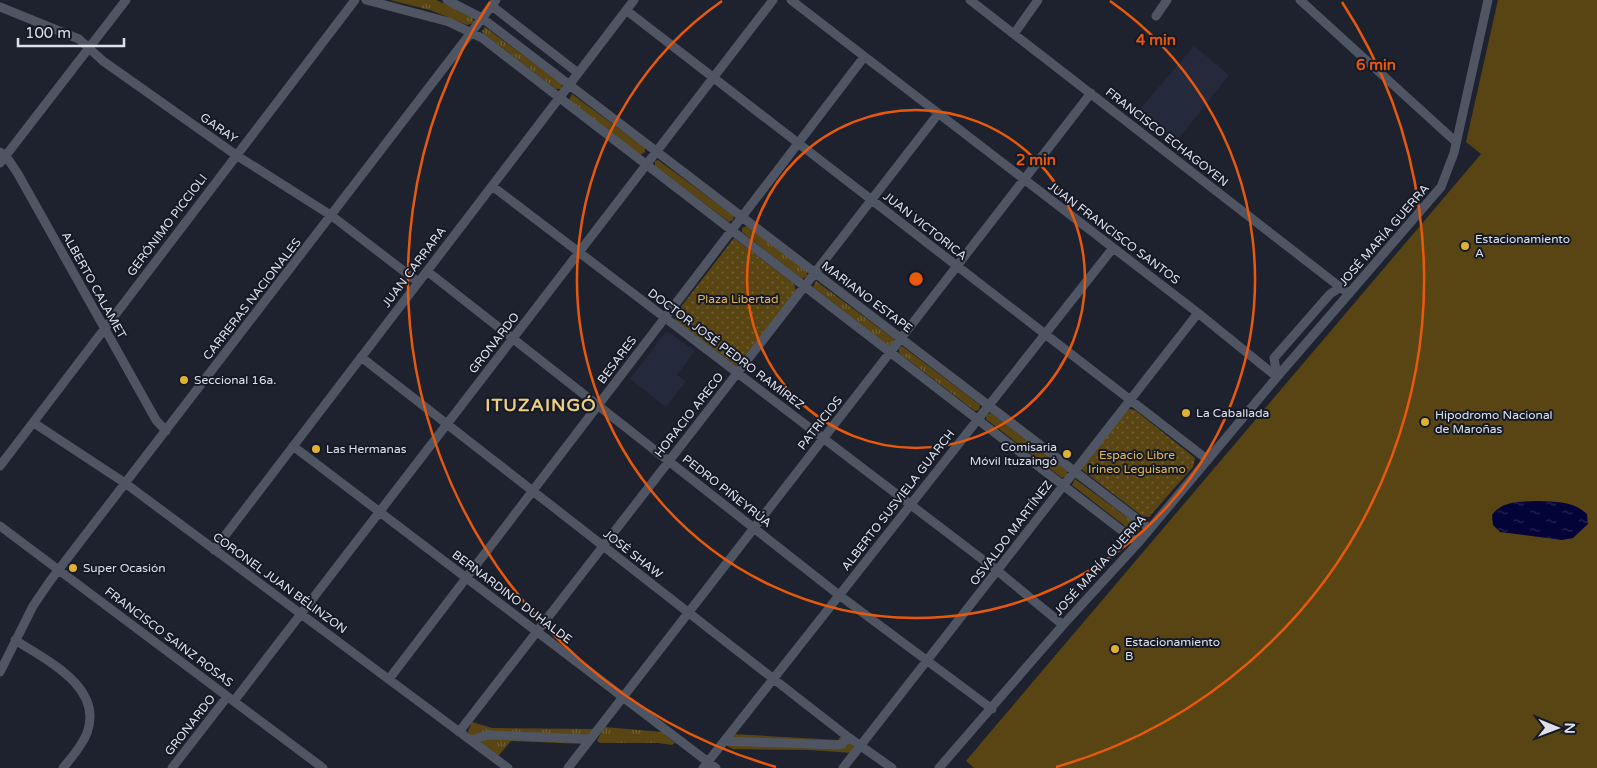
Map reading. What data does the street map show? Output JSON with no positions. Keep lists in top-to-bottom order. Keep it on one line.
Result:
{"streets":{"street":["GARAY","FRANCISCO ECHAGOYEN","GERÓNIMO PICCIOLI","JUAN VICTORICA","JUAN FRANCISCO SANTOS","JOSÉ MARÍA GUERRA","JUAN CARRARA","ALBERTO CALAMET","MARIANO ESTAPE","CARRERAS NACIONALES","GRONARDO","DOCTOR JOSÉ PEDRO RAMÍREZ","BESARES","HORACIO ARECO","PATRICIOS","PEDRO PIÑEYRÚA","ALBERTO SUSVIELA GUARCH","OSVALDO MARTÍNEZ","JOSÉ SHAW","CORONEL JUAN BÉLINZON","BERNARDINO DUHALDE","FRANCISCO SAINZ ROSAS"]},"crossings":[["GARAY","GERÓNIMO PICCIOLI"],["GARAY","JUAN CARRARA"],["GARAY","CARRERAS NACIONALES"],["FRANCISCO ECHAGOYEN","JOSÉ MARÍA GUERRA"],["FRANCISCO ECHAGOYEN","PATRICIOS"],["GERÓNIMO PICCIOLI","ALBERTO CALAMET"],["GERÓNIMO PICCIOLI","CORONEL JUAN BÉLINZON"],["JUAN VICTORICA","JOSÉ MARÍA GUERRA"],["JUAN VICTORICA","JUAN CARRARA"],["JUAN VICTORICA","GRONARDO"],["JUAN VICTORICA","BESARES"],["JUAN VICTORICA","HORACIO ARECO"],["JUAN VICTORICA","PATRICIOS"],["JUAN VICTORICA","ALBERTO SUSVIELA GUARCH"],["JUAN VICTORICA","OSVALDO MARTÍNEZ"],["JUAN FRANCISCO SANTOS","JOSÉ MARÍA GUERRA"],["JUAN FRANCISCO SANTOS","BESARES"],["JUAN FRANCISCO SANTOS","HORACIO ARECO"],["JUAN FRANCISCO SANTOS","PATRICIOS"],["JUAN FRANCISCO SANTOS","ALBERTO SUSVIELA GUARCH"],["JUAN FRANCISCO SANTOS","OSVALDO MARTÍNEZ"],["JOSÉ MARÍA GUERRA","MARIANO ESTAPE"],["JOSÉ MARÍA GUERRA","DOCTOR JOSÉ PEDRO RAMÍREZ"],["JOSÉ MARÍA GUERRA","PEDRO PIÑEYRÚA"],["JUAN CARRARA","MARIANO ESTAPE"],["JUAN CARRARA","DOCTOR JOSÉ PEDRO RAMÍREZ"],["JUAN CARRARA","PEDRO PIÑEYRÚA"],["JUAN CARRARA","JOSÉ SHAW"],["JUAN CARRARA","CORONEL JUAN BÉLINZON"],["JUAN CARRARA","BERNARDINO DUHALDE"],["ALBERTO CALAMET","CARRERAS NACIONALES"],["MARIANO ESTAPE","CARRERAS NACIONALES"],["MARIANO ESTAPE","GRONARDO"],["MARIANO ESTAPE","BESARES"],["MARIANO ESTAPE","HORACIO ARECO"],["MARIANO ESTAPE","PATRICIOS"],["MARIANO ESTAPE","ALBERTO SUSVIELA GUARCH"],["MARIANO ESTAPE","OSVALDO MARTÍNEZ"],["CARRERAS NACIONALES","CORONEL JUAN BÉLINZON"],["CARRERAS NACIONALES","FRANCISCO SAINZ ROSAS"],["GRONARDO","DOCTOR JOSÉ PEDRO RAMÍREZ"],["GRONARDO","PEDRO PIÑEYRÚA"],["GRONARDO","JOSÉ SHAW"],["GRONARDO","CORONEL JUAN BÉLINZON"],["GRONARDO","BERNARDINO DUHALDE"],["GRONARDO","FRANCISCO SAINZ ROSAS"],["DOCTOR JOSÉ PEDRO RAMÍREZ","BESARES"],["DOCTOR JOSÉ PEDRO RAMÍREZ","HORACIO ARECO"],["DOCTOR JOSÉ PEDRO RAMÍREZ","PATRICIOS"],["DOCTOR JOSÉ PEDRO RAMÍREZ","ALBERTO SUSVIELA GUARCH"],["DOCTOR JOSÉ PEDRO RAMÍREZ","OSVALDO MARTÍNEZ"],["BESARES","PEDRO PIÑEYRÚA"],["BESARES","JOSÉ SHAW"],["BESARES","CORONEL JUAN BÉLINZON"],["BESARES","BERNARDINO DUHALDE"],["HORACIO ARECO","PEDRO PIÑEYRÚA"],["HORACIO ARECO","JOSÉ SHAW"],["HORACIO ARECO","CORONEL JUAN BÉLINZON"],["HORACIO ARECO","BERNARDINO DUHALDE"],["PATRICIOS","PEDRO PIÑEYRÚA"],["PATRICIOS","JOSÉ SHAW"],["PATRICIOS","BERNARDINO DUHALDE"],["PEDRO PIÑEYRÚA","ALBERTO SUSVIELA GUARCH"],["PEDRO PIÑEYRÚA","OSVALDO MARTÍNEZ"],["ALBERTO SUSVIELA GUARCH","JOSÉ SHAW"],["ALBERTO SUSVIELA GUARCH","BERNARDINO DUHALDE"],["OSVALDO MARTÍNEZ","JOSÉ SHAW"]],"districts":["ITUZAINGÓ"],"parks":["Plaza Libertad","Espacio Libre Irineo Leguisamo"],"places":["Estacionamiento A","Seccional 16a.","La Caballada","Hipodromo Nacional de Maroñas","Las Hermanas","Comisaria Móvil Ituzaingó","Super Ocasión","Estacionamiento B"],"scale_bar":"100 m","north":"right","rings":["4 min","6 min","2 min"]}
